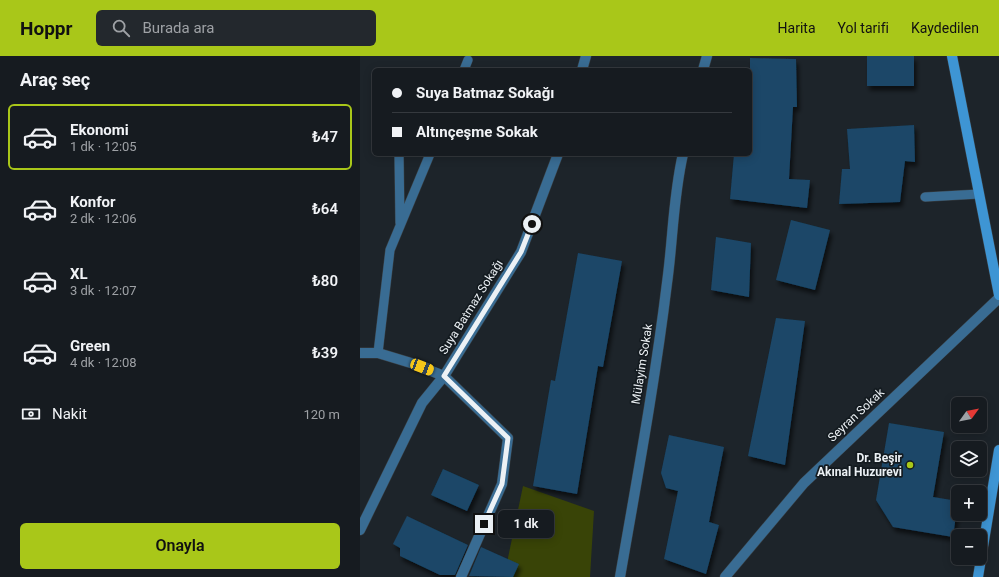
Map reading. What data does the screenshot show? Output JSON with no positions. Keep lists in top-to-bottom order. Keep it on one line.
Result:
{"streets":{"street":["Suya Batmaz Sokağı","Mülayim Sokak","Seyran Sokak"]},"places":["Dr. Beşir Akınal Huzurevi"],"north":"top right","page":{"header":"Hoppr","search":"Burada ara","nav":["Harita","Yol tarifi","Kaydedilen"],"heading":"Araç seç","banner":["Suya Batmaz Sokağı","Altınçeşme Sokak"],"list":[{"name":"Ekonomi","note":"1 dk · 12:05","value":"₺47"},{"name":"Konfor","note":"2 dk · 12:06","value":"₺64"},{"name":"XL","note":"3 dk · 12:07","value":"₺80"},{"name":"Green","note":"4 dk · 12:08","value":"₺39"}],"pay":["Nakit","120 m"],"map_buttons":["+","−"],"bubble":"1 dk","buttons":"Onayla"}}
